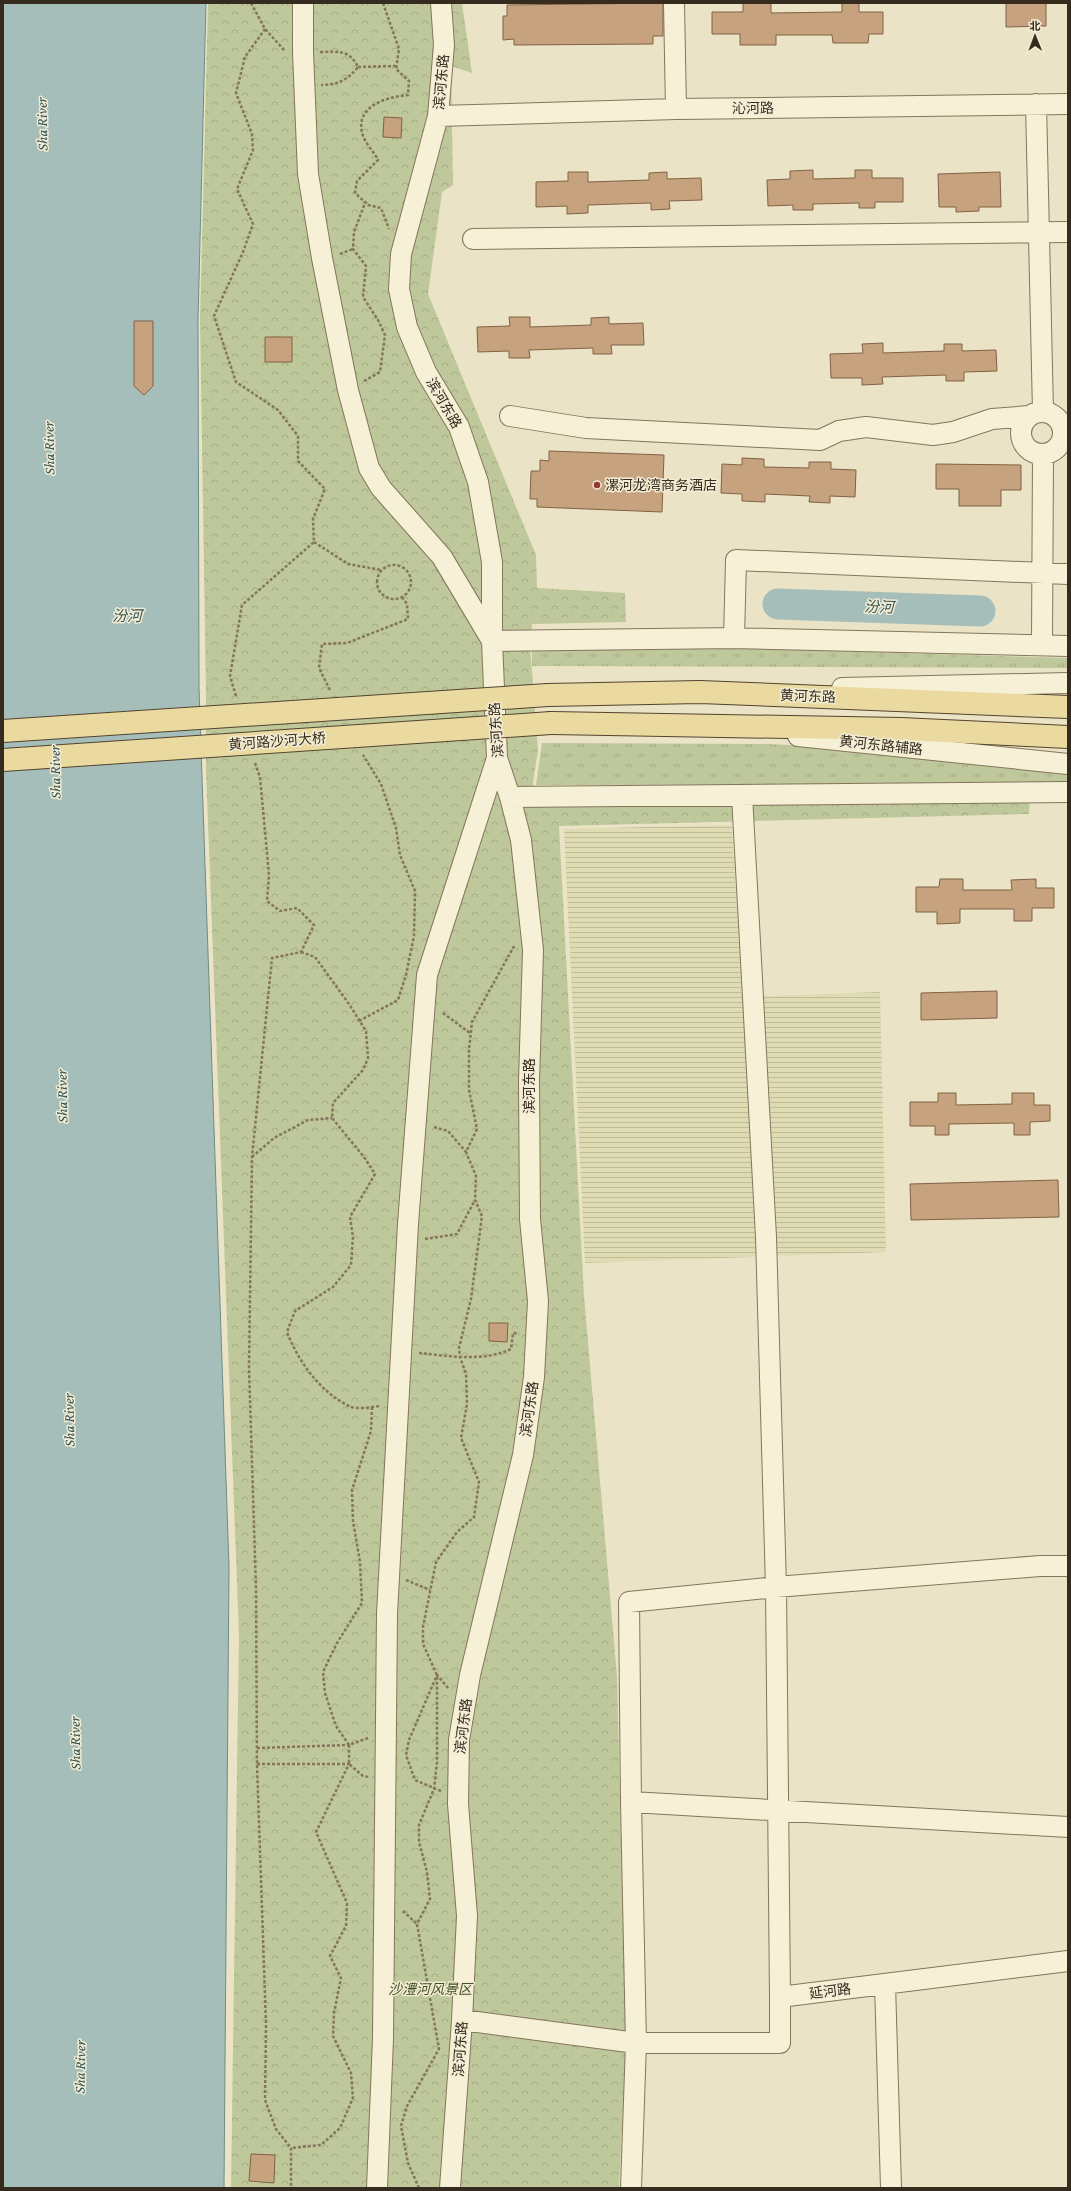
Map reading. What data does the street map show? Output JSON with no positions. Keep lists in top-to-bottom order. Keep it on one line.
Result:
{"streets":{"main road":["黄河东路","黄河路沙河大桥"],"street":["滨河东路","沁河路","黄河东路辅路","延河路"]},"crossings":[["滨河东路","沁河路"],["黄河东路","黄河路沙河大桥"],["黄河路沙河大桥","黄河东路辅路"]],"water":["Sha River","汾河"],"parks":["沙澧河风景区"],"places":["漯河龙湾商务酒店"],"north":"top"}
